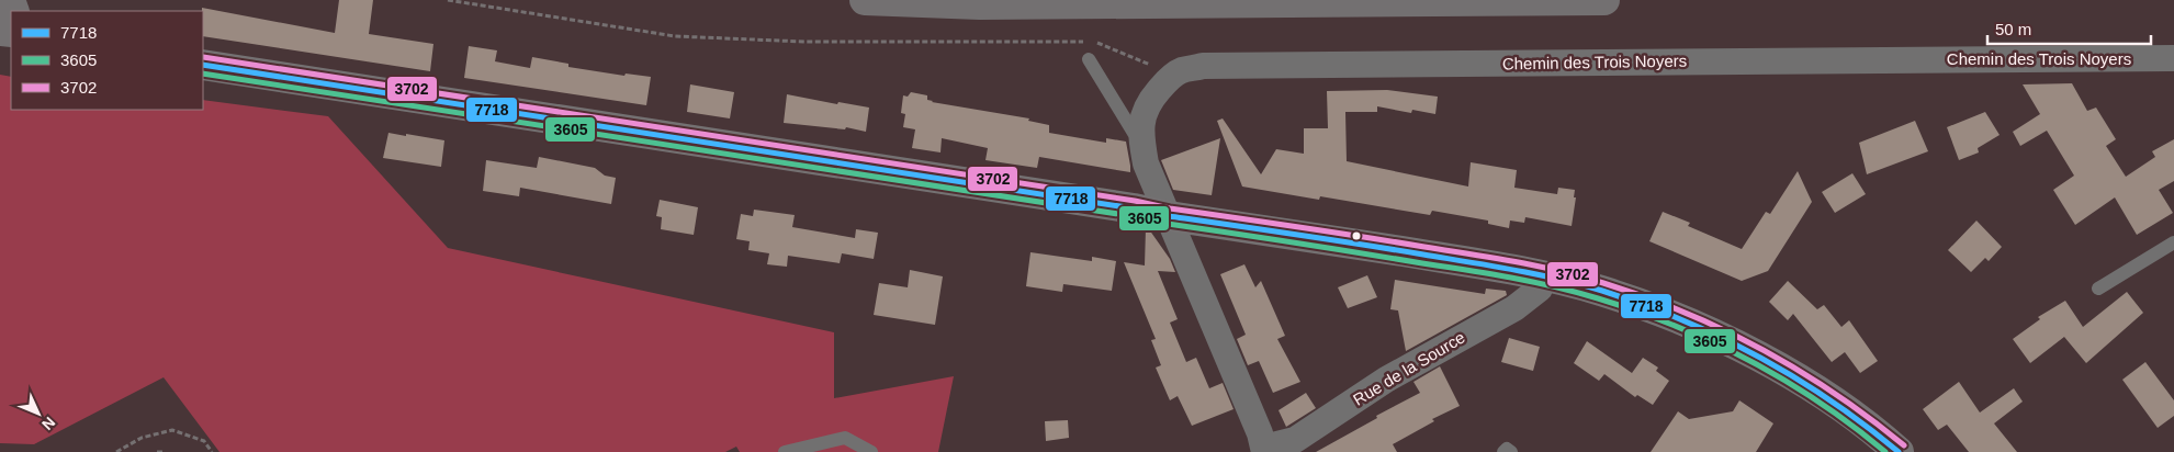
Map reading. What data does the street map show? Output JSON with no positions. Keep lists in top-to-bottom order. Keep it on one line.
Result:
{"streets":{"street":["Chemin des Trois Noyers","Rue de la Source"]},"crossings":[["Chemin des Trois Noyers","Rue de la Source"]],"lines":["transit line 3702","transit line 7718","transit line 3605"],"legend":["7718","3605","3702"],"scale_bar":"50 m","north":"bottom right"}
